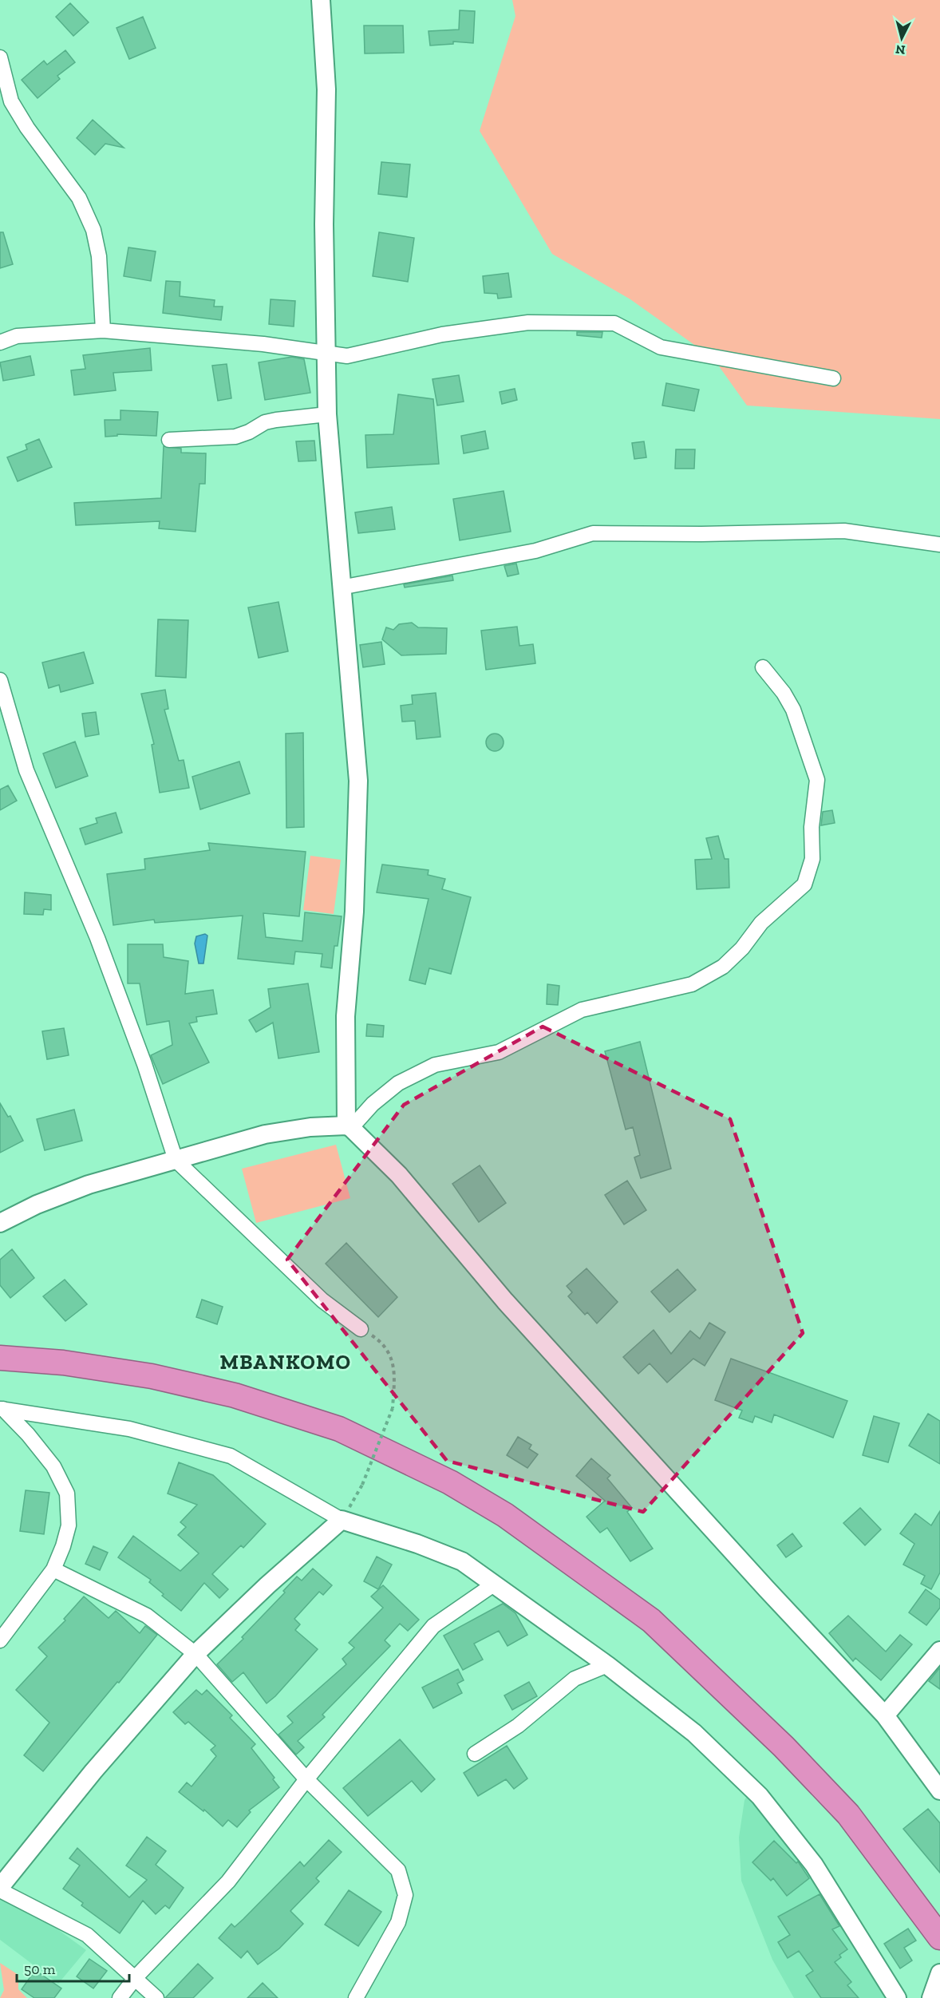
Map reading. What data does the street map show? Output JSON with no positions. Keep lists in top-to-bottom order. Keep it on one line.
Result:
{"districts":["MBANKOMO"],"scale_bar":"50 m","north":"bottom"}
